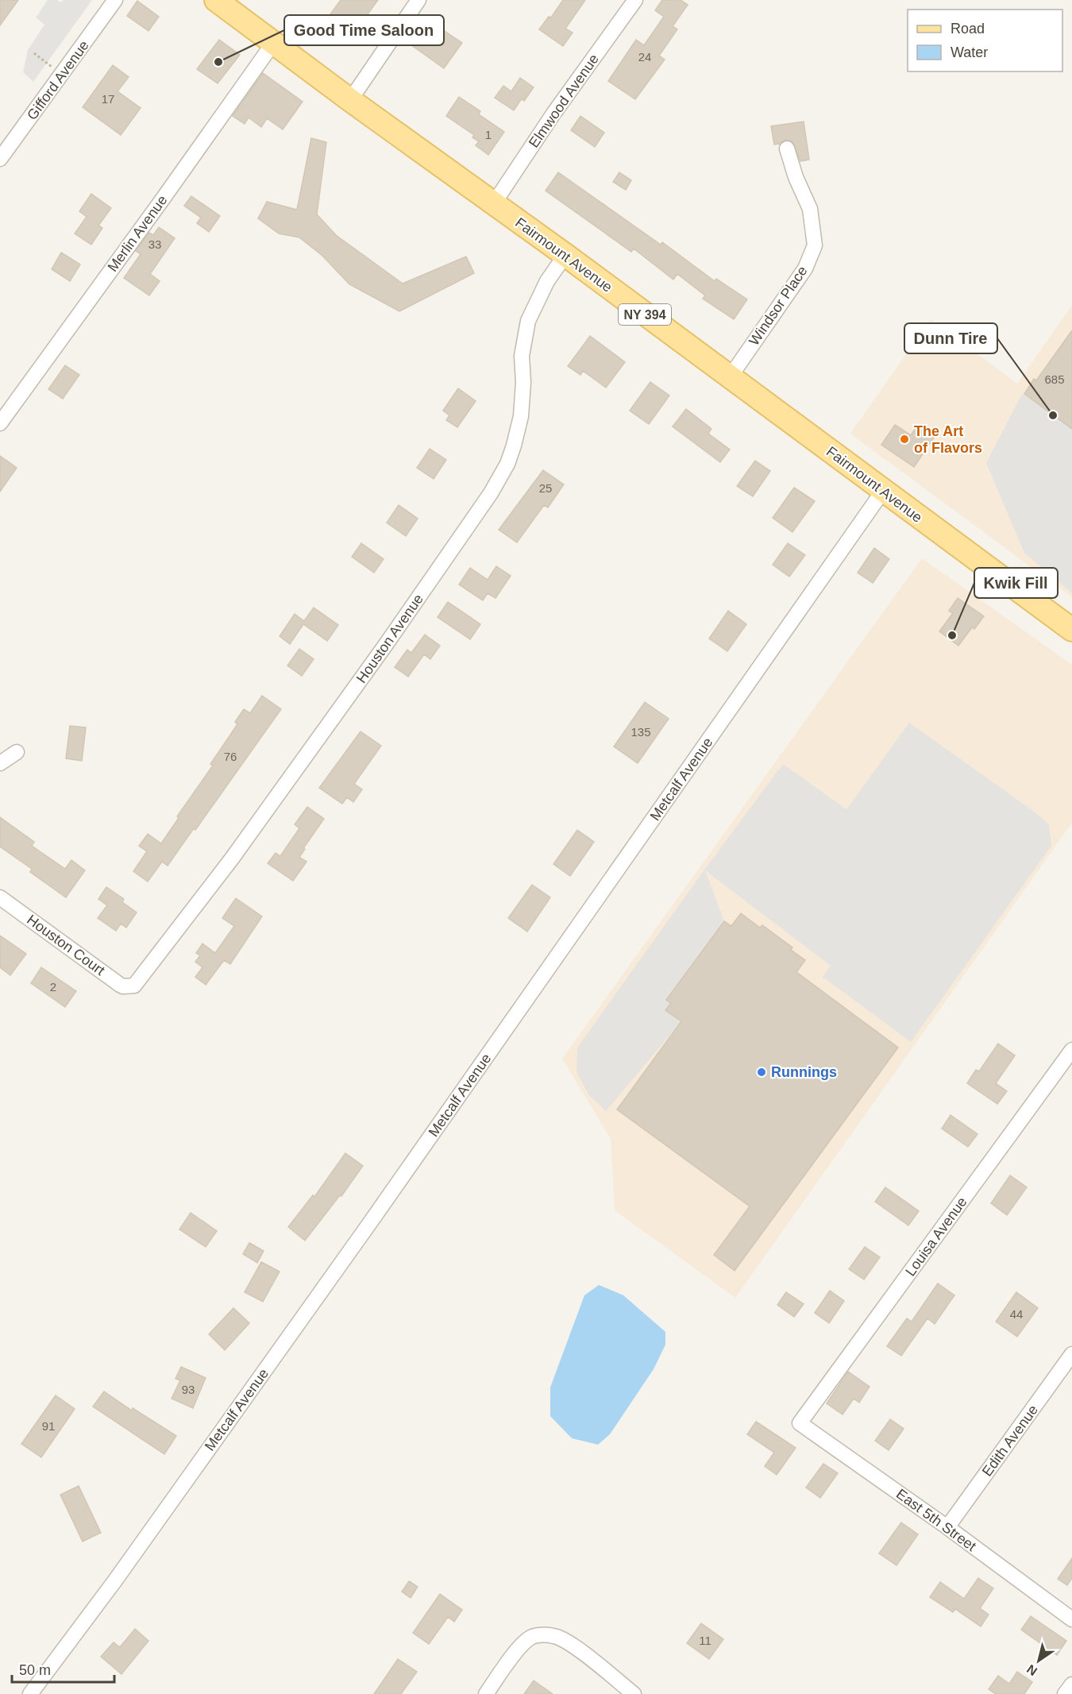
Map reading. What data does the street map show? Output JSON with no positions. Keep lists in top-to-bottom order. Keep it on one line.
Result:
{"streets":{"main road":["Fairmount Avenue","NY 394"],"street":["Gifford Avenue","Elmwood Avenue","Merlin Avenue","Windsor Place","Houston Avenue","Metcalf Avenue","Houston Court","Louisa Avenue","Edith Avenue","East 5th Street"]},"crossings":[["Elmwood Avenue","Fairmount Avenue"],["Merlin Avenue","Fairmount Avenue"],["Fairmount Avenue","Windsor Place"],["Fairmount Avenue","Houston Avenue"],["Fairmount Avenue","Metcalf Avenue"],["Houston Avenue","Houston Court"],["Louisa Avenue","East 5th Street"],["Edith Avenue","East 5th Street"]],"places":["Good Time Saloon","Dunn Tire","The Art of Flavors","Kwik Fill","Runnings"],"house_numbers":["24","17","1","33","685","25","135","76","2","44","93","91","11"],"legend":["Road","Water"],"scale_bar":"50 m","north":"bottom left"}
